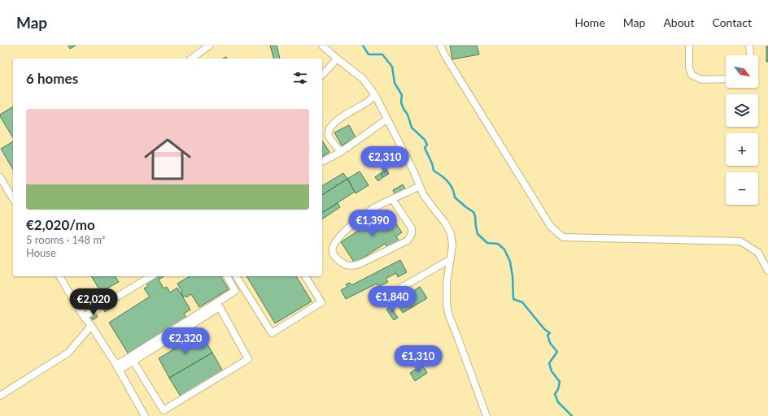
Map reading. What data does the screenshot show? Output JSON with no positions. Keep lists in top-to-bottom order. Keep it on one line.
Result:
{"north":"bottom right","page":{"header":"Map","nav":["Home","Map","About","Contact"],"map_buttons":["+","−"],"heading":"6 homes","list":[{"name":"€2,020/mo","note":"5 rooms · 148 m² · House"}],"price":["€2,310","€1,390","€1,840","€2,020","€2,320","€1,310"]}}
